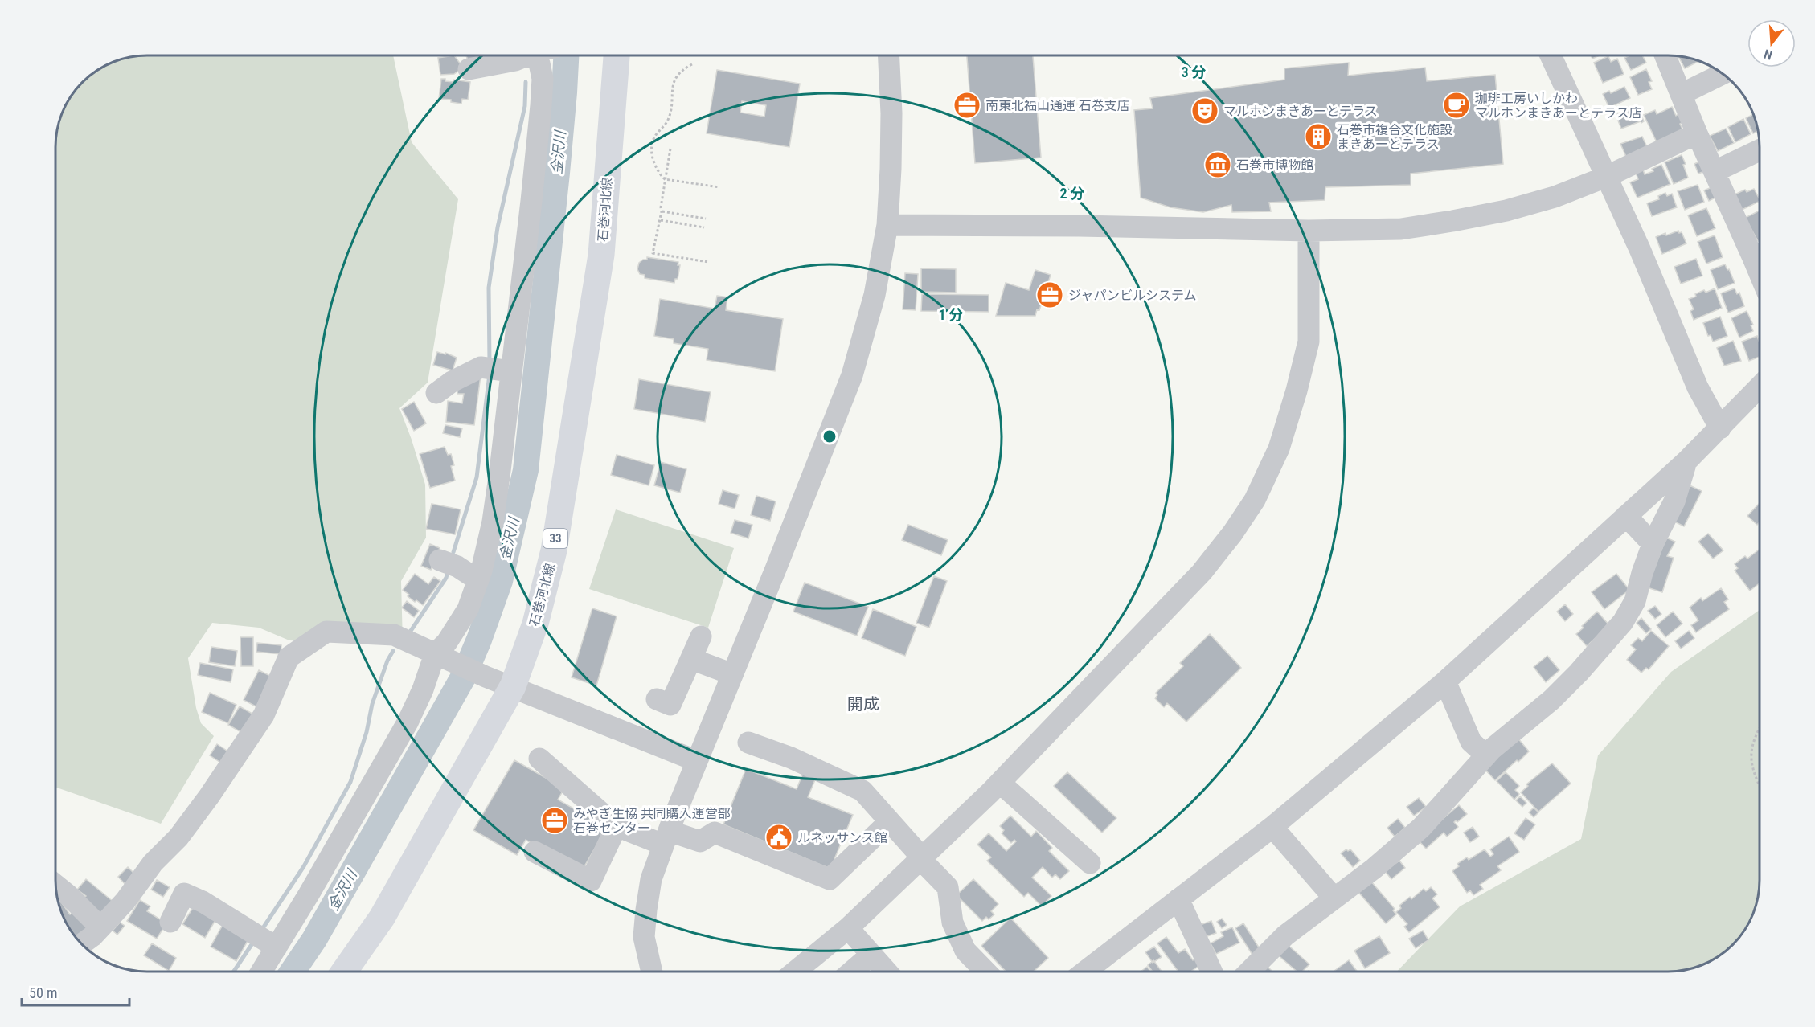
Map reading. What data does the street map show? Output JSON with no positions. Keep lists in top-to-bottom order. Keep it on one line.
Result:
{"streets":{"main road":["石巻河北線","33"]},"districts":["開成"],"water":["金沢川"],"places":{"office":["南東北福山通運 石巻支店","ジャパンビルシステム","みやぎ生協 共同購入運営部 石巻センター"],"cafe":["珈琲工房いしかわ マルホンまきあーとテラス店"],"theatre":["マルホンまきあーとテラス"],"building":["石巻市複合文化施設 まきあーとテラス"],"museum":["石巻市博物館"],"public building":["ルネッサンス館"]},"scale_bar":"50 m","north":"bottom","rings":["3 分","2 分","1 分"]}
